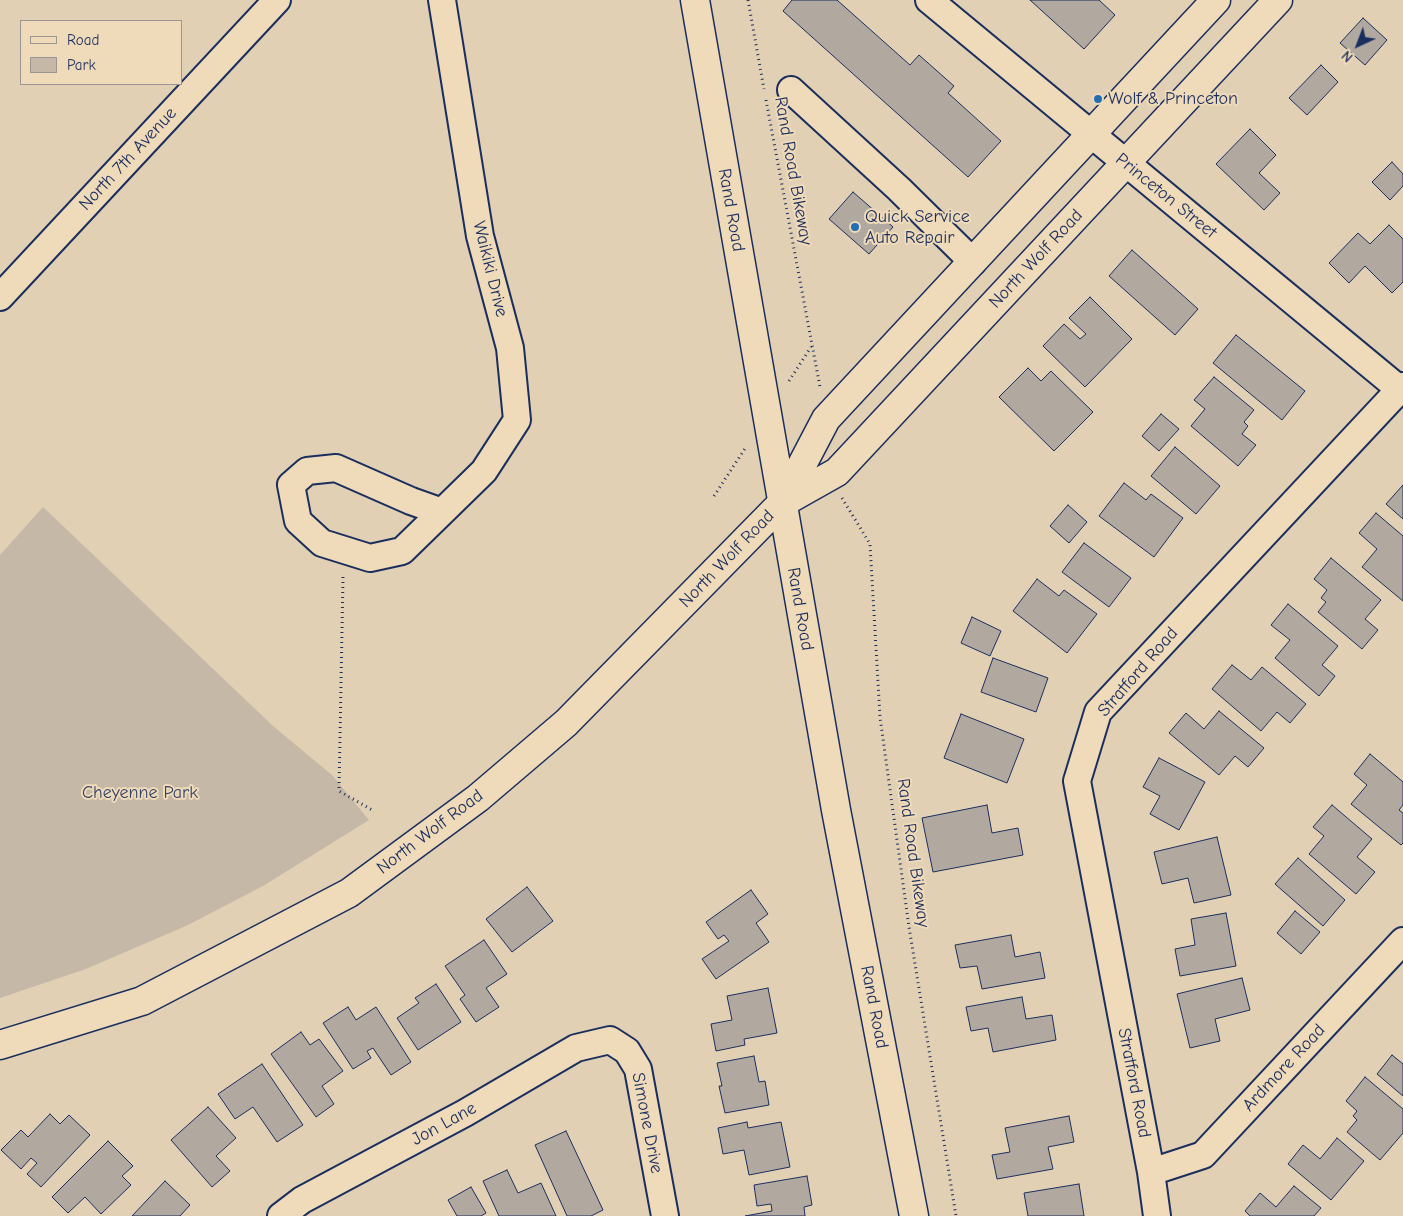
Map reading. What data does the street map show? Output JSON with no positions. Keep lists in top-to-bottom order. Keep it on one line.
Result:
{"streets":{"main road":["Rand Road","North Wolf Road"],"street":["North 7th Avenue","Princeton Street","Waikiki Drive","Stratford Road","Ardmore Road","Simone Drive","Jon Lane"],"path":["Rand Road Bikeway"]},"crossings":[["Princeton Street","North Wolf Road"],["Princeton Street","Stratford Road"],["Rand Road","North Wolf Road"],["Stratford Road","Ardmore Road"],["Simone Drive","Jon Lane"]],"parks":["Cheyenne Park"],"places":["Wolf & Princeton","Quick Service Auto Repair"],"legend":["Road","Park"],"north":"bottom left"}
